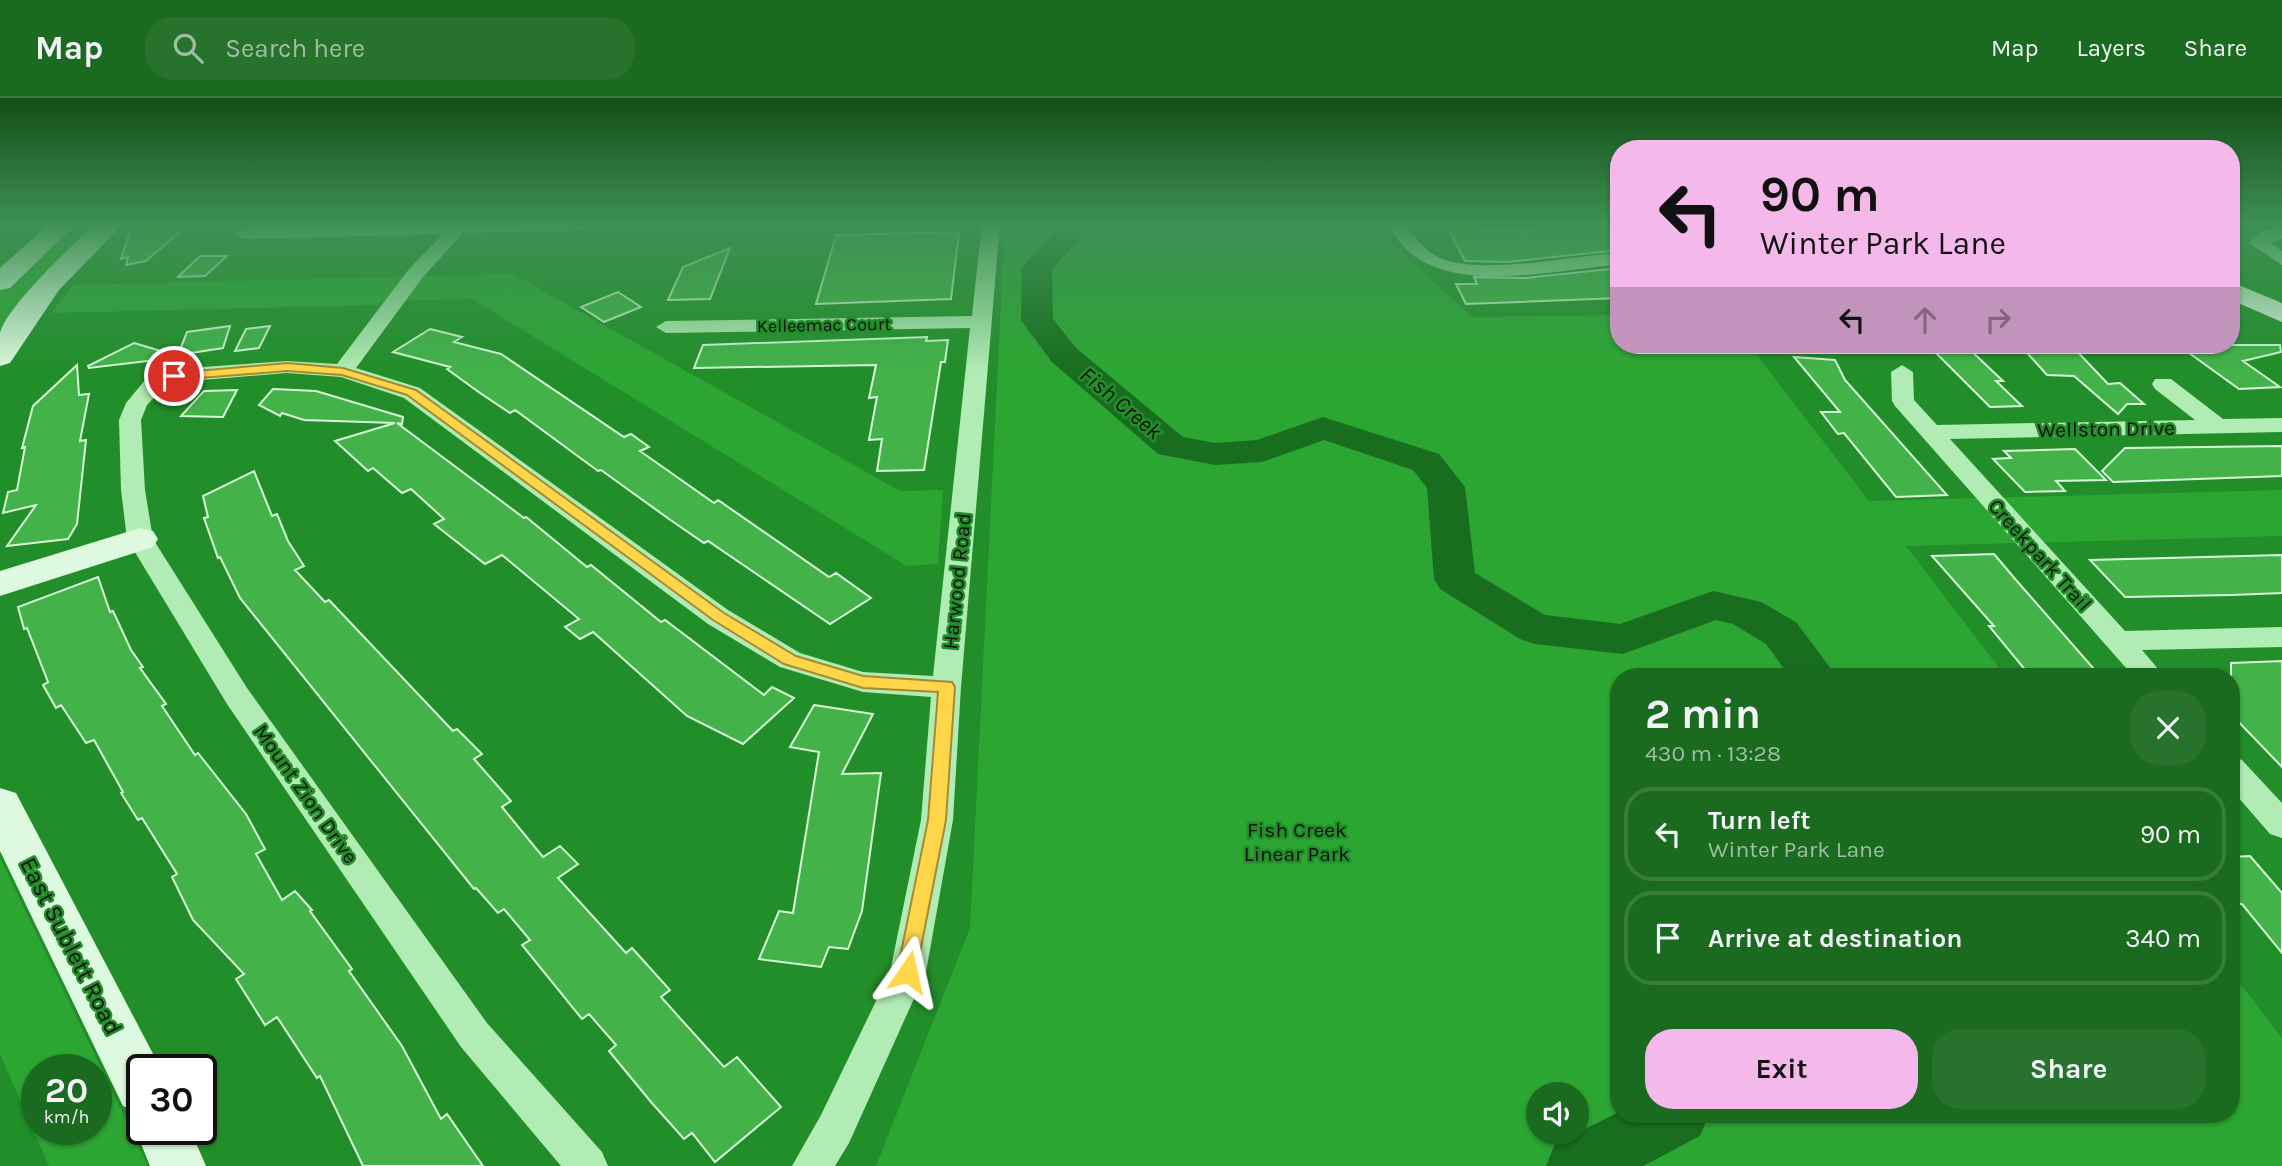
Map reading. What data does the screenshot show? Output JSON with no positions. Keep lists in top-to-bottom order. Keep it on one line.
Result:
{"streets":{"main road":["East Sublett Road"],"street":["Kelleemac Court","Wellston Drive","Creekpark Trail","Harwood Road","Mount Zion Drive"]},"crossings":[["Kelleemac Court","Harwood Road"],["Wellston Drive","Creekpark Trail"]],"water":["Fish Creek"],"parks":["Fish Creek Linear Park"],"page":{"header":"Map","search":"Search here","nav":["Map","Layers","Share"],"turn":["90 m","Winter Park Lane"],"heading":["2 min","430 m · 13:28"],"list":[{"name":"Turn left","note":"Winter Park Lane","value":"90 m"},{"name":"Arrive at destination","value":"340 m"}],"buttons":["Exit","Share"],"speed":"20 km/h","limit":"30"}}
